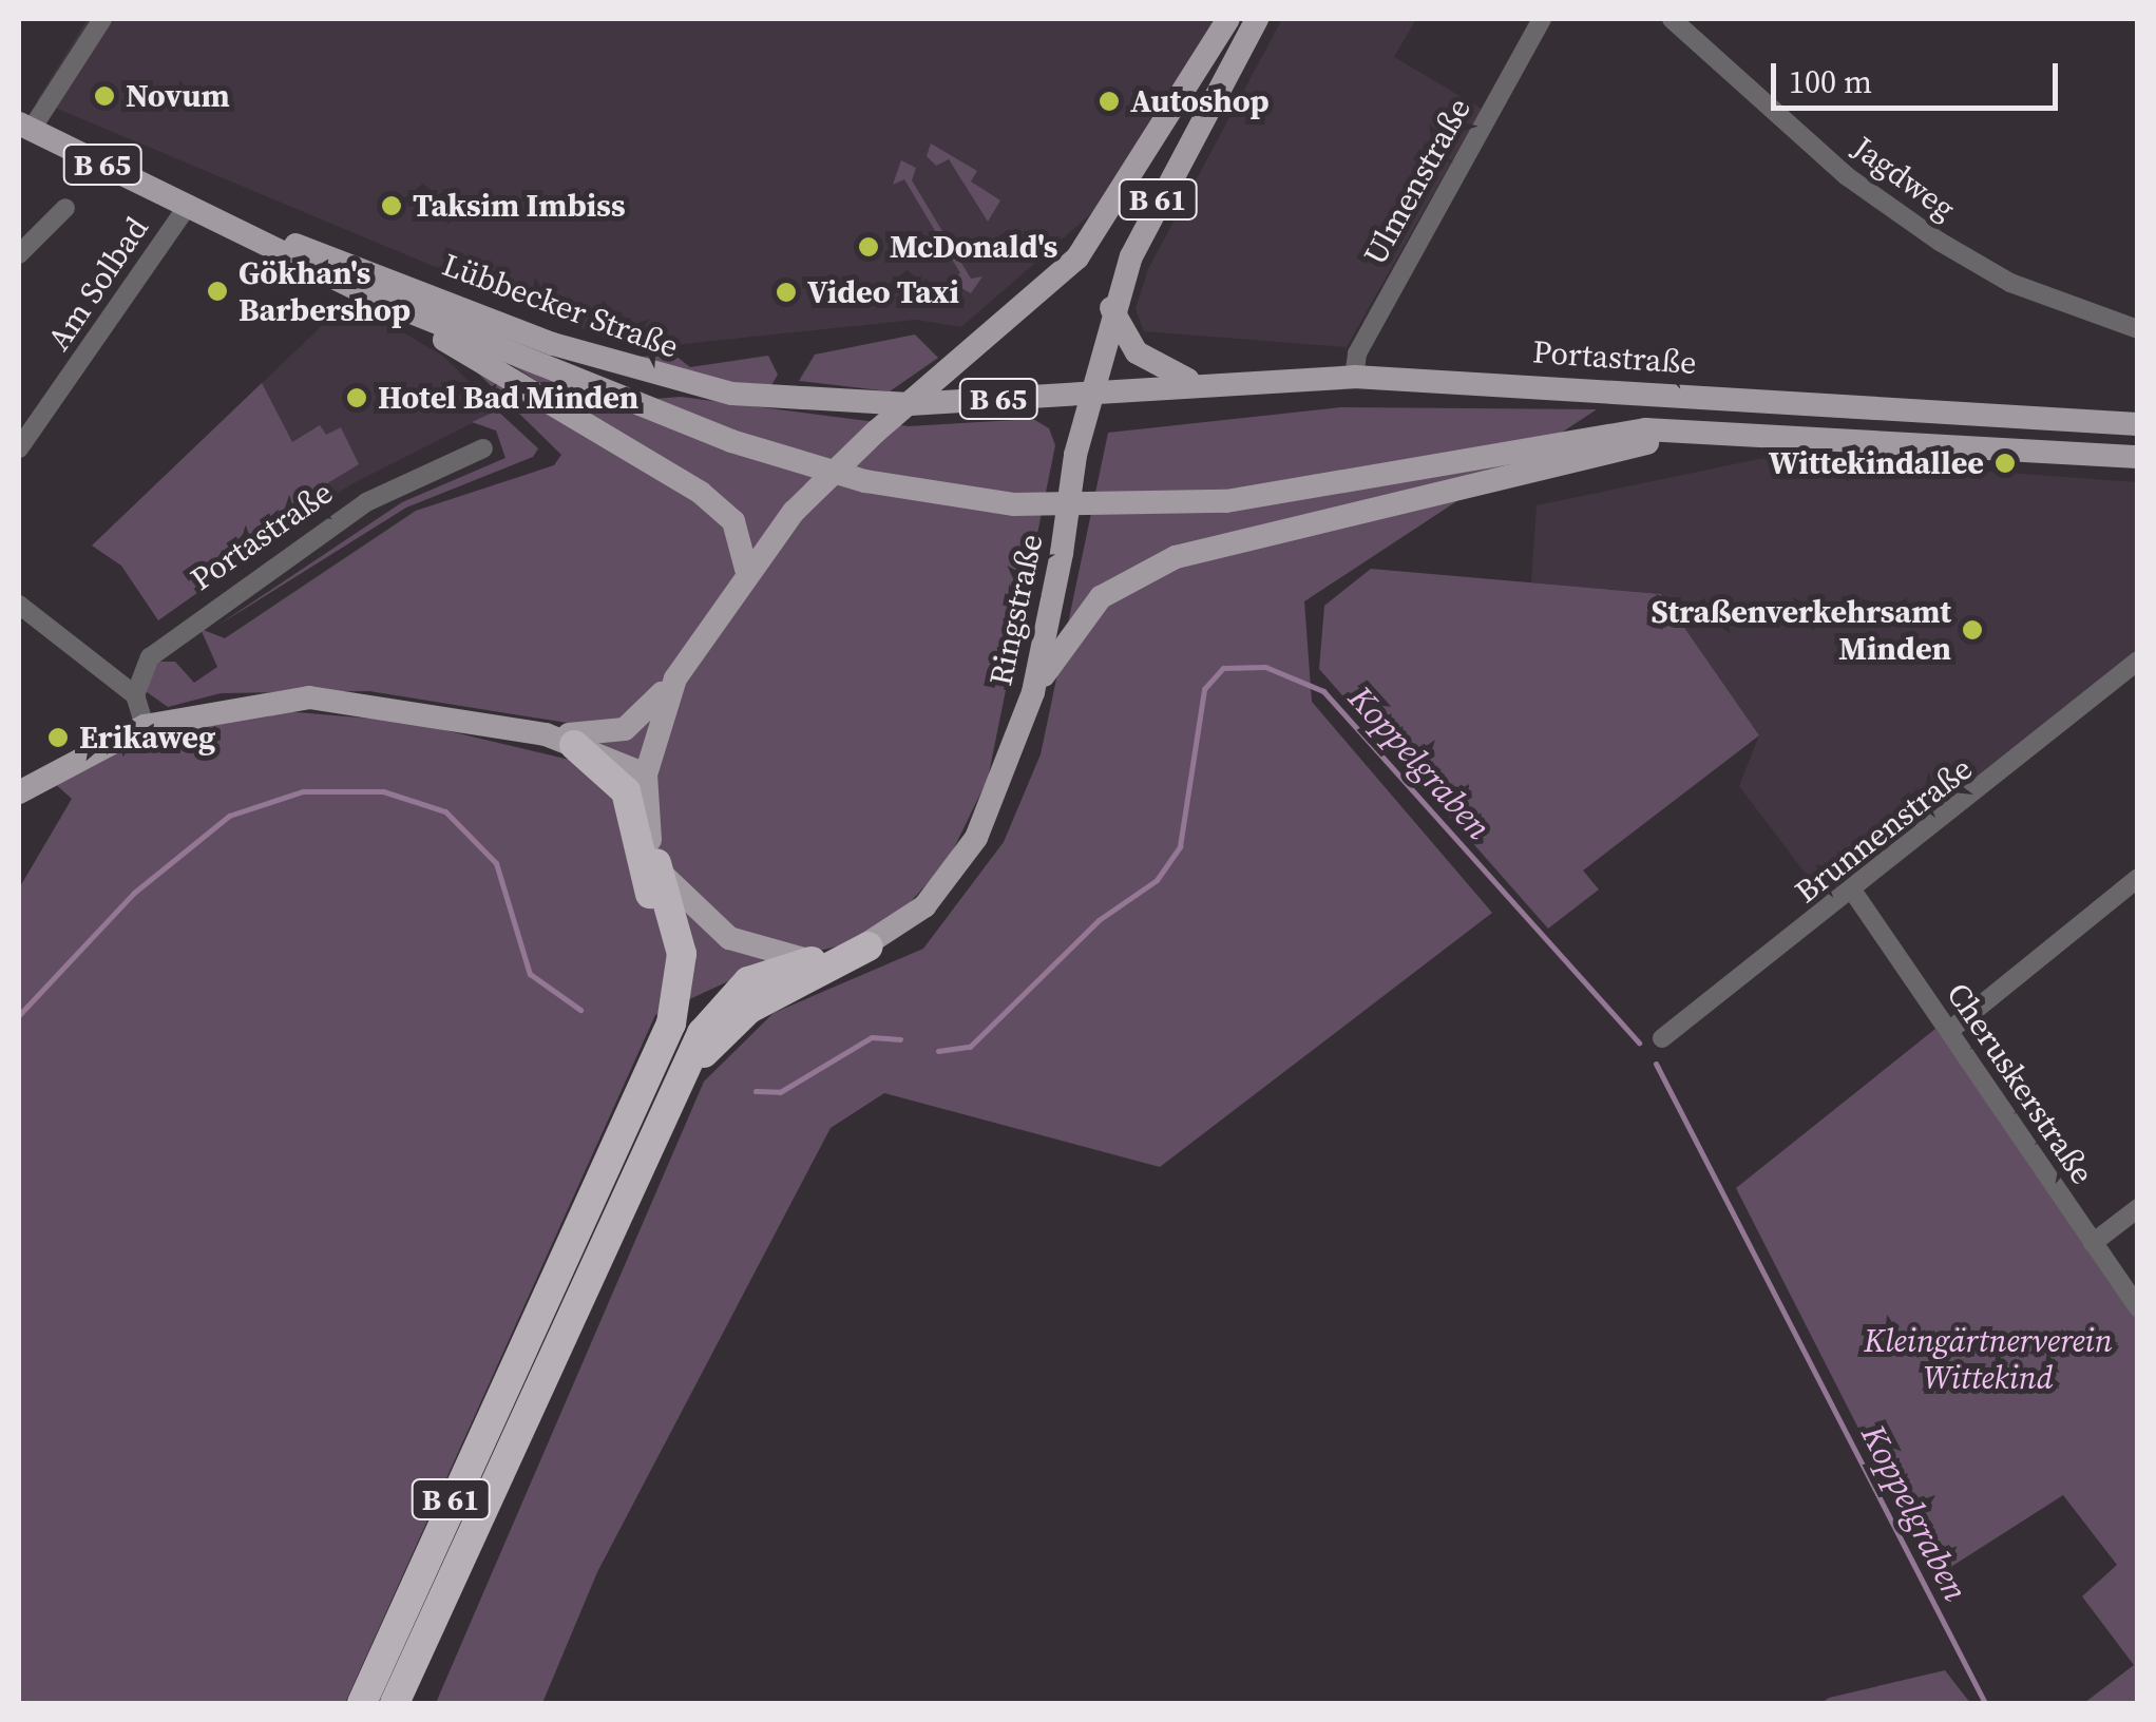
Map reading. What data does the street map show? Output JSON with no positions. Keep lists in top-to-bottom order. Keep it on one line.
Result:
{"streets":{"highway":["B 61"],"main road":["B 65","Lübbecker Straße","Portastraße","Ringstraße"],"street":["Jagdweg","Ulmenstraße","Am Solbad","Brunnenstraße","Cheruskerstraße"]},"crossings":[["B 65","B 61"],["B 65","Lübbecker Straße"],["Ulmenstraße","Portastraße"],["B 61","Lübbecker Straße"],["B 61","Ringstraße"],["Am Solbad","Lübbecker Straße"],["Lübbecker Straße","Portastraße"],["Lübbecker Straße","Ringstraße"],["Portastraße","Ringstraße"],["Brunnenstraße","Cheruskerstraße"]],"water":["Koppelgraben"],"parks":["Kleingärtnerverein Wittekind"],"places":["Novum","Autoshop","Taksim Imbiss","McDonald's","Gökhan's Barbershop","Video Taxi","Hotel Bad Minden","Wittekindallee","Straßenverkehrsamt Minden","Erikaweg"],"scale_bar":"100 m"}
